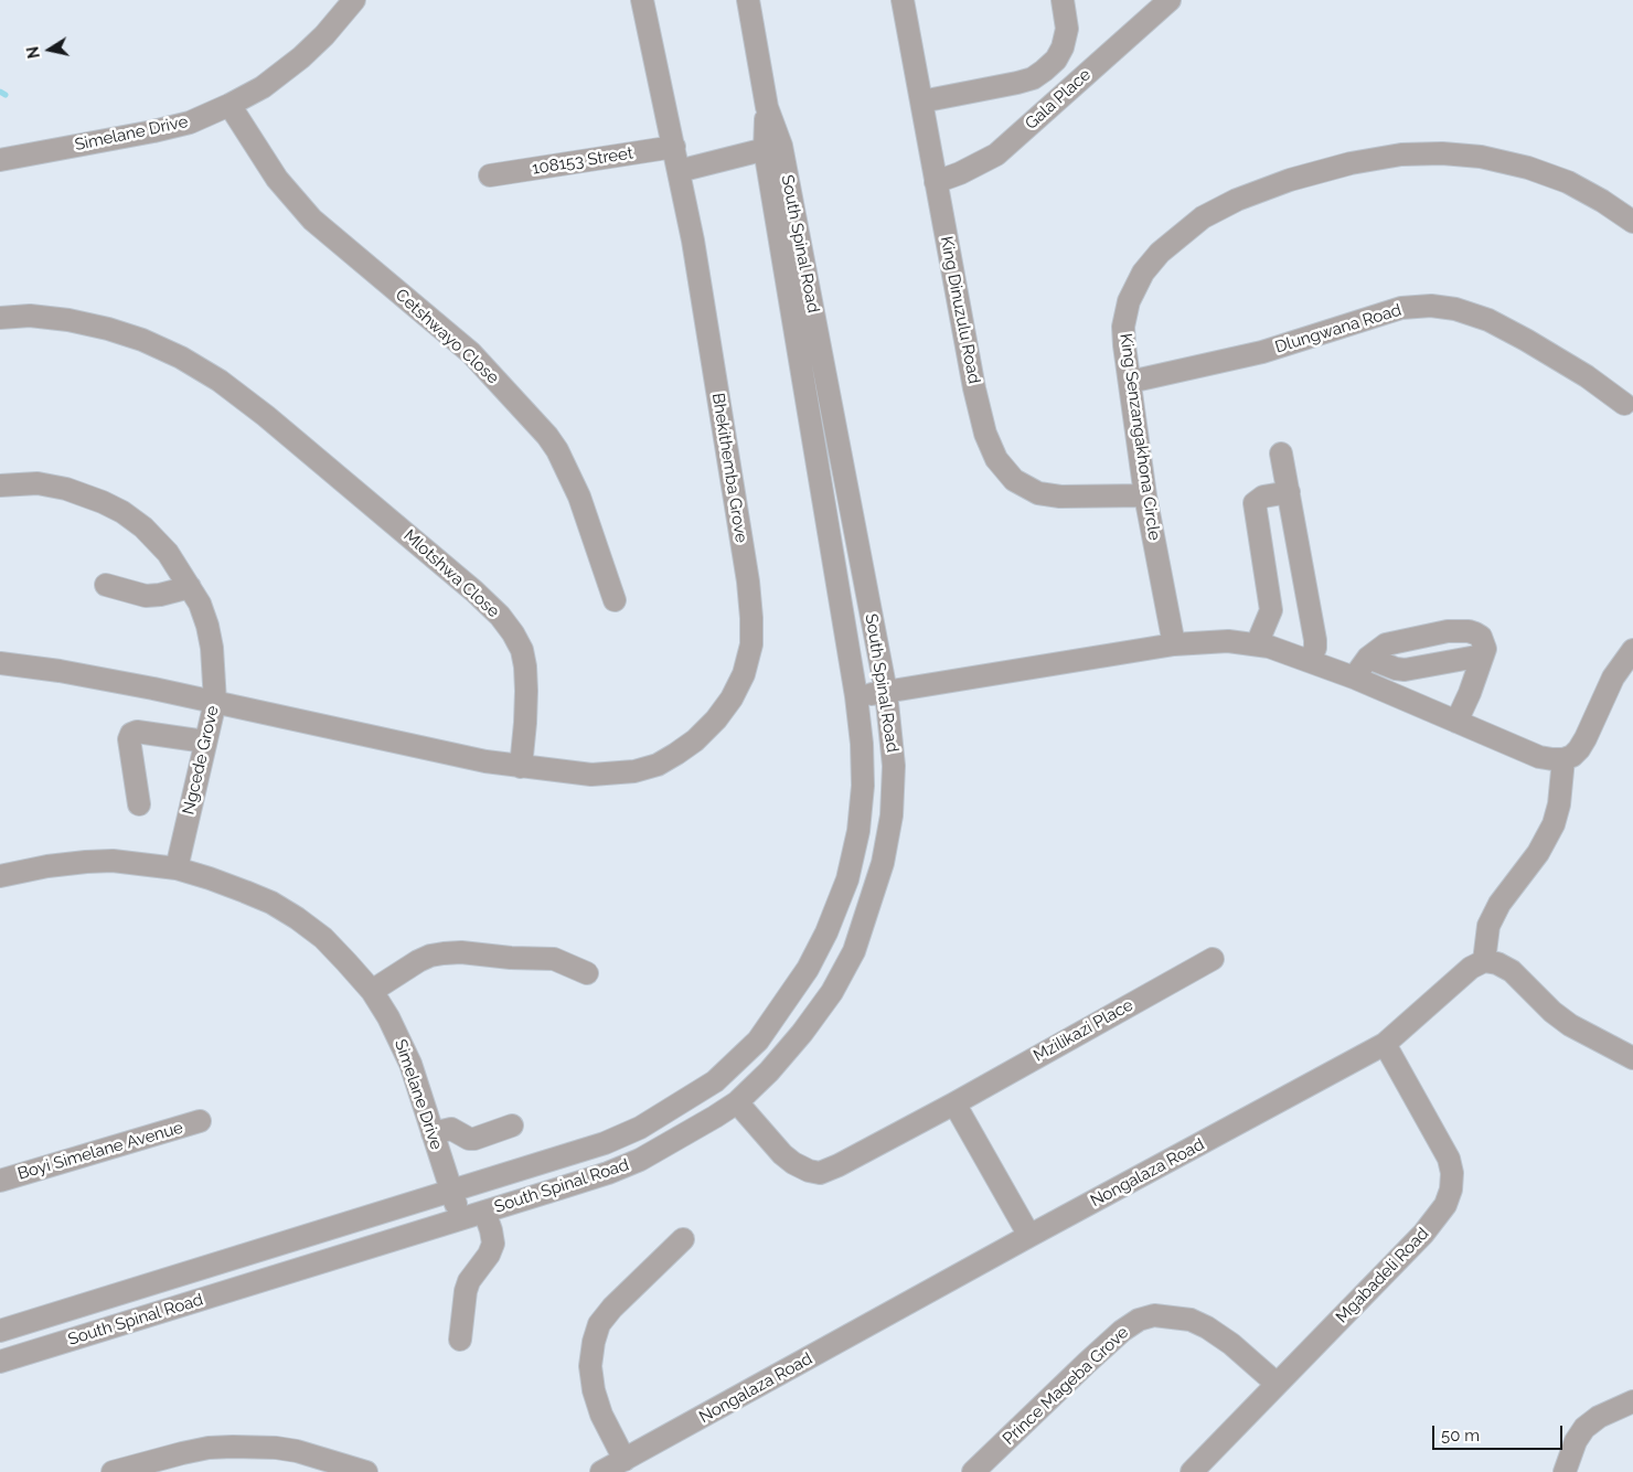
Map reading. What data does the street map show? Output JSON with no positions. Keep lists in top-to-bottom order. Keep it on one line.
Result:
{"streets":{"street":["Gala Place","Simelane Drive","108153 Street","South Spinal Road","King Dinuzulu Road","Dlungwana Road","Cetshwayo Close","King Senzangakhona Circle","Bhekithemba Grove","Mlotshwa Close","Ngcede Grove","Mzilikazi Place","Boyi Simelane Avenue","Nongalaza Road","Mgabadeli Road","Prince Mageba Grove"]},"crossings":[["Gala Place","King Dinuzulu Road"],["Simelane Drive","South Spinal Road"],["Simelane Drive","Cetshwayo Close"],["Simelane Drive","Ngcede Grove"],["108153 Street","Bhekithemba Grove"],["South Spinal Road","Mzilikazi Place"],["King Dinuzulu Road","King Senzangakhona Circle"],["Dlungwana Road","King Senzangakhona Circle"],["Bhekithemba Grove","Mlotshwa Close"],["Nongalaza Road","Mgabadeli Road"],["Mgabadeli Road","Prince Mageba Grove"]],"scale_bar":"50 m","north":"left"}
